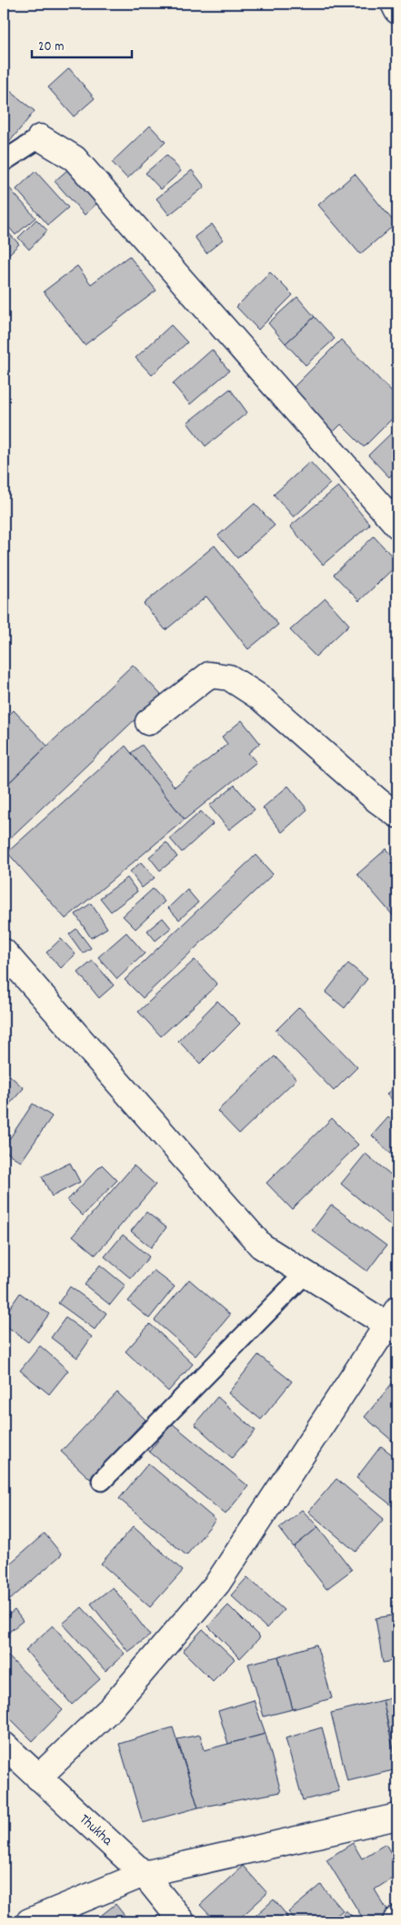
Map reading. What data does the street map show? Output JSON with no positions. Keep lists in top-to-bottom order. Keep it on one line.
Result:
{"streets":{"street":["Thukha"]},"scale_bar":"20 m"}
